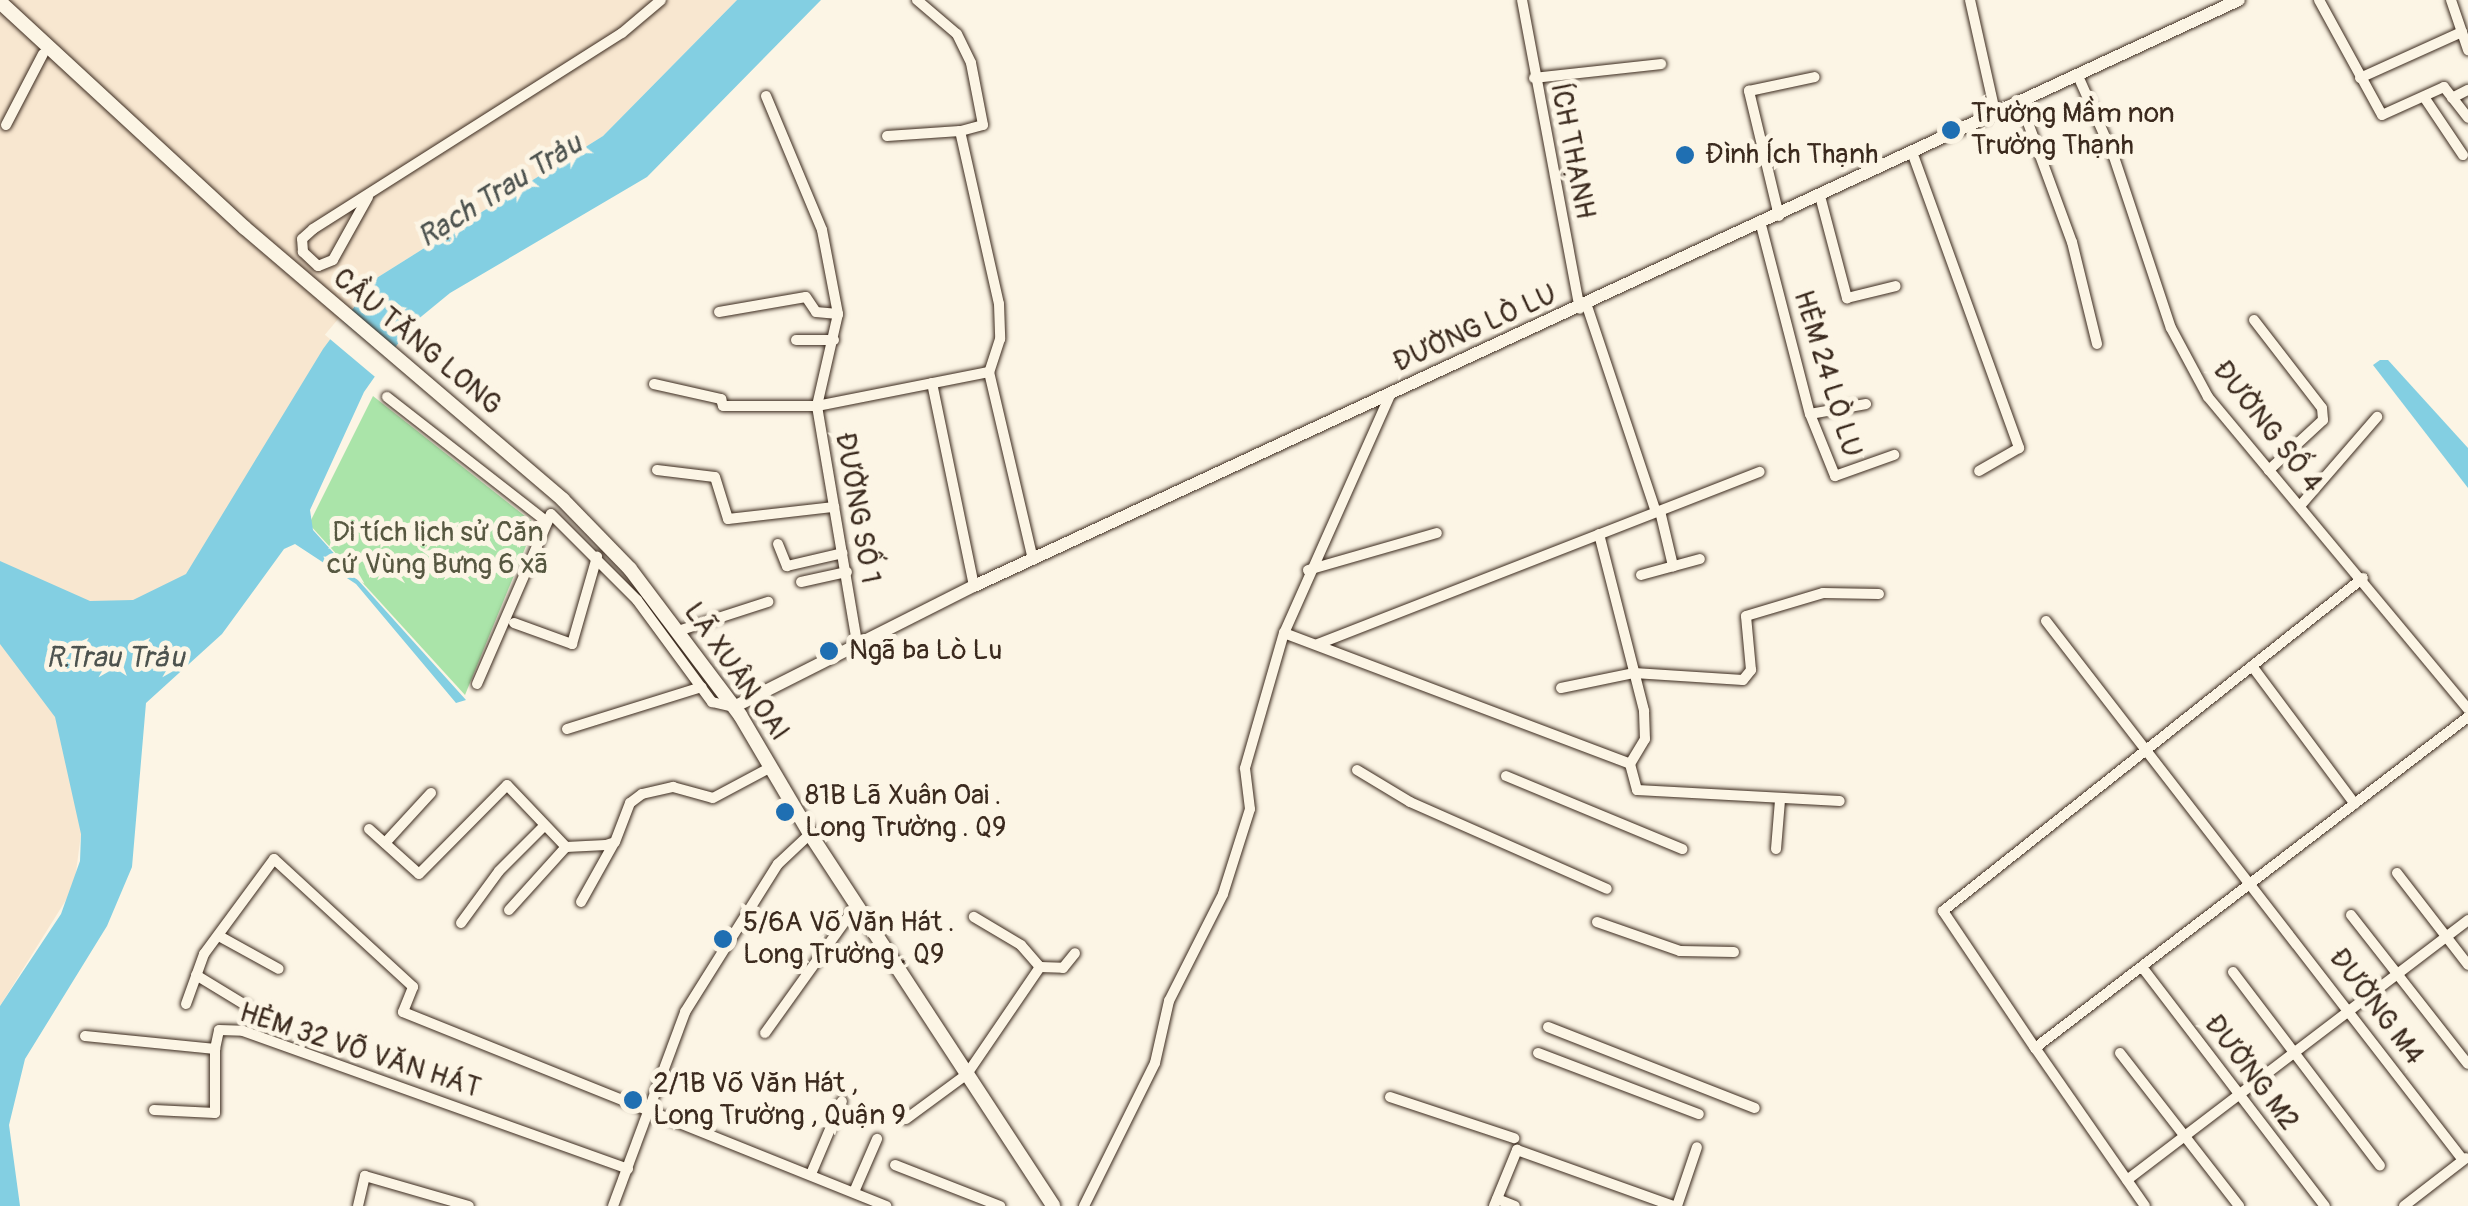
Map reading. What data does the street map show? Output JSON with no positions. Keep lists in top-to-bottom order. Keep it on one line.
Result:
{"streets":{"main road":["CẦU TĂNG LONG","LÃ XUÂN OAI"],"street":["ÍCH THẠNH","ĐƯỜNG LÒ LU","HẺM 24 LÒ LU","ĐƯỜNG SỐ 4","ĐƯỜNG SỐ 1","ĐƯỜNG M4","HẺM 32 VÕ VĂN HÁT","ĐƯỜNG M2"]},"crossings":[["ÍCH THẠNH","ĐƯỜNG LÒ LU"],["ĐƯỜNG LÒ LU","HẺM 24 LÒ LU"],["ĐƯỜNG LÒ LU","ĐƯỜNG SỐ 4"],["ĐƯỜNG LÒ LU","ĐƯỜNG SỐ 1"],["ĐƯỜNG LÒ LU","LÃ XUÂN OAI"],["CẦU TĂNG LONG","LÃ XUÂN OAI"]],"water":["Rạch Trau Trảu","R.Trau Trảu"],"parks":["Di tích lịch sử Căn cứ Vùng Bưng 6 xã"],"places":["Trường Mầm non Trường Thạnh","Đình Ích Thạnh","Ngã ba Lò Lu","81B Lã Xuân Oai . Long Trường . Q9","5/6A Võ Văn Hát . Long Trường . Q9","2/1B Võ Văn Hát , Long Trường , Quận 9"]}
